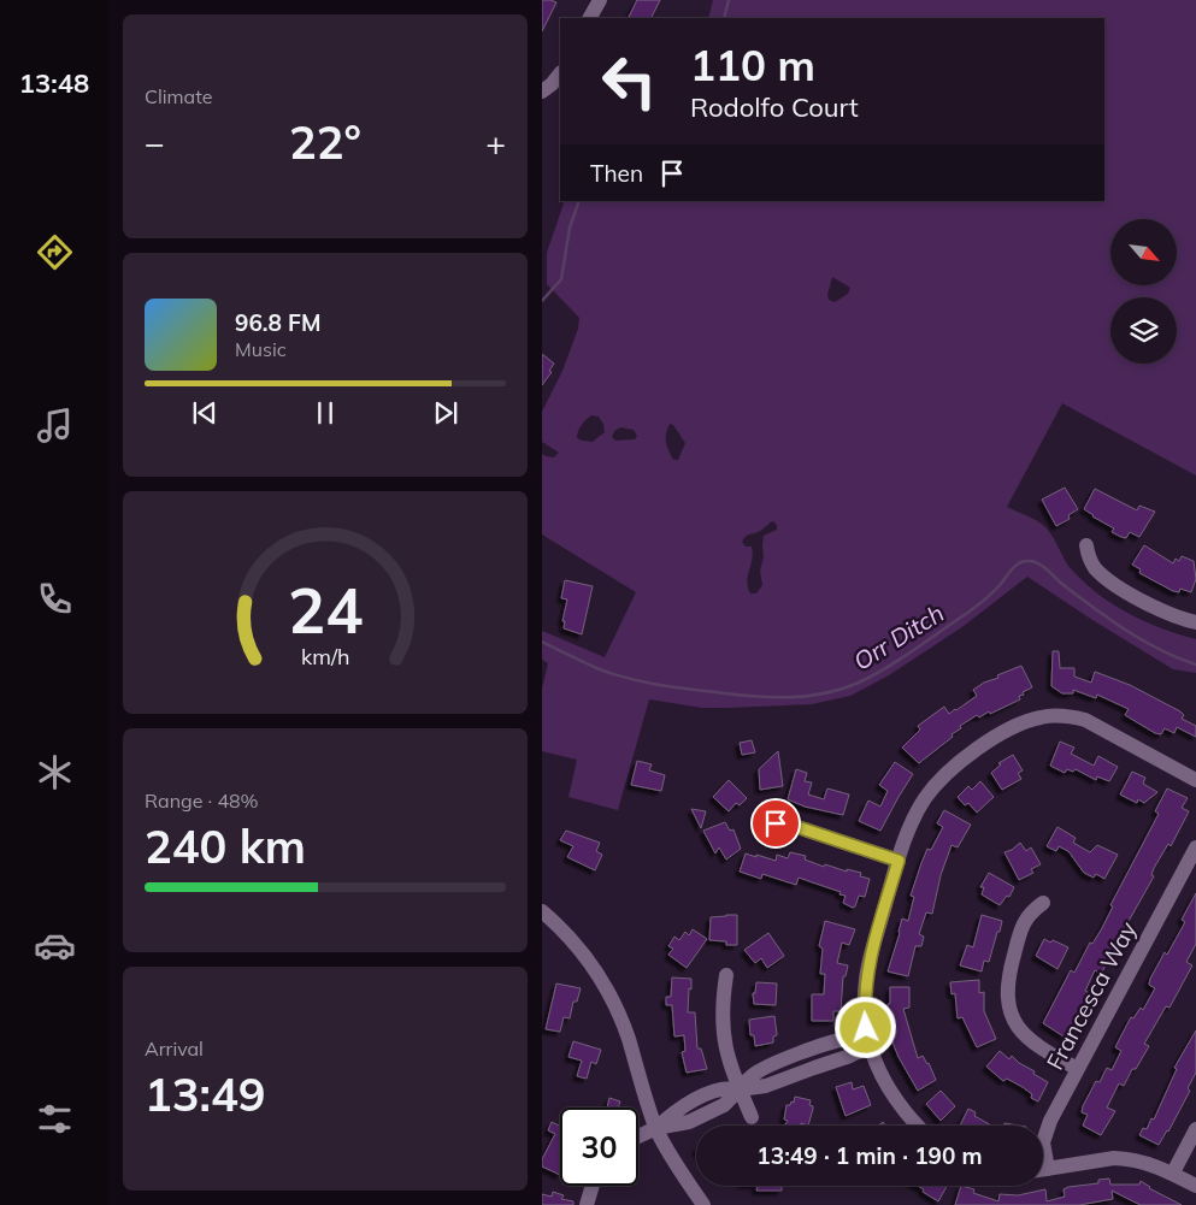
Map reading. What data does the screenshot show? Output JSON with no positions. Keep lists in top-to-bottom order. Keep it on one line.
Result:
{"streets":{"street":["Francesca Way"]},"water":["Orr Ditch"],"north":"bottom right","page":{"tabs":"13:48","tile":["Climate",["Range · 48%","240 km"],["Arrival","13:49"]],"turn":["110 m","Rodolfo Court"],"heat":["−","22°","+"],"then":"Then","song":["96.8 FM","Music"],"limit":"30","trip":"13:49 · 1 min · 190 m","gauge":["24","km/h"]}}
